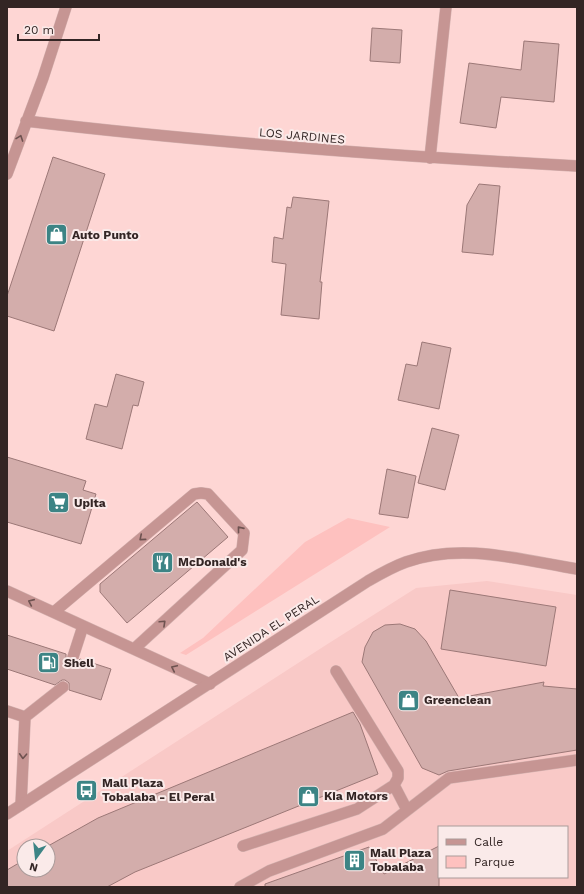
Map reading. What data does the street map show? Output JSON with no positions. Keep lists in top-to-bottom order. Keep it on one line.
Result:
{"streets":{"street":["LOS JARDINES","AVENIDA EL PERAL"]},"places":{"shop":["Auto Punto","Greenclean","Kia Motors"],"supermarket":["Upita"],"restaurant":["McDonald's"],"fuel station":["Shell"],"bus stop":["Mall Plaza Tobalaba - El Peral"],"building":["Mall Plaza Tobalaba"]},"legend":["Calle","Parque"],"scale_bar":"20 m","north":"bottom"}
